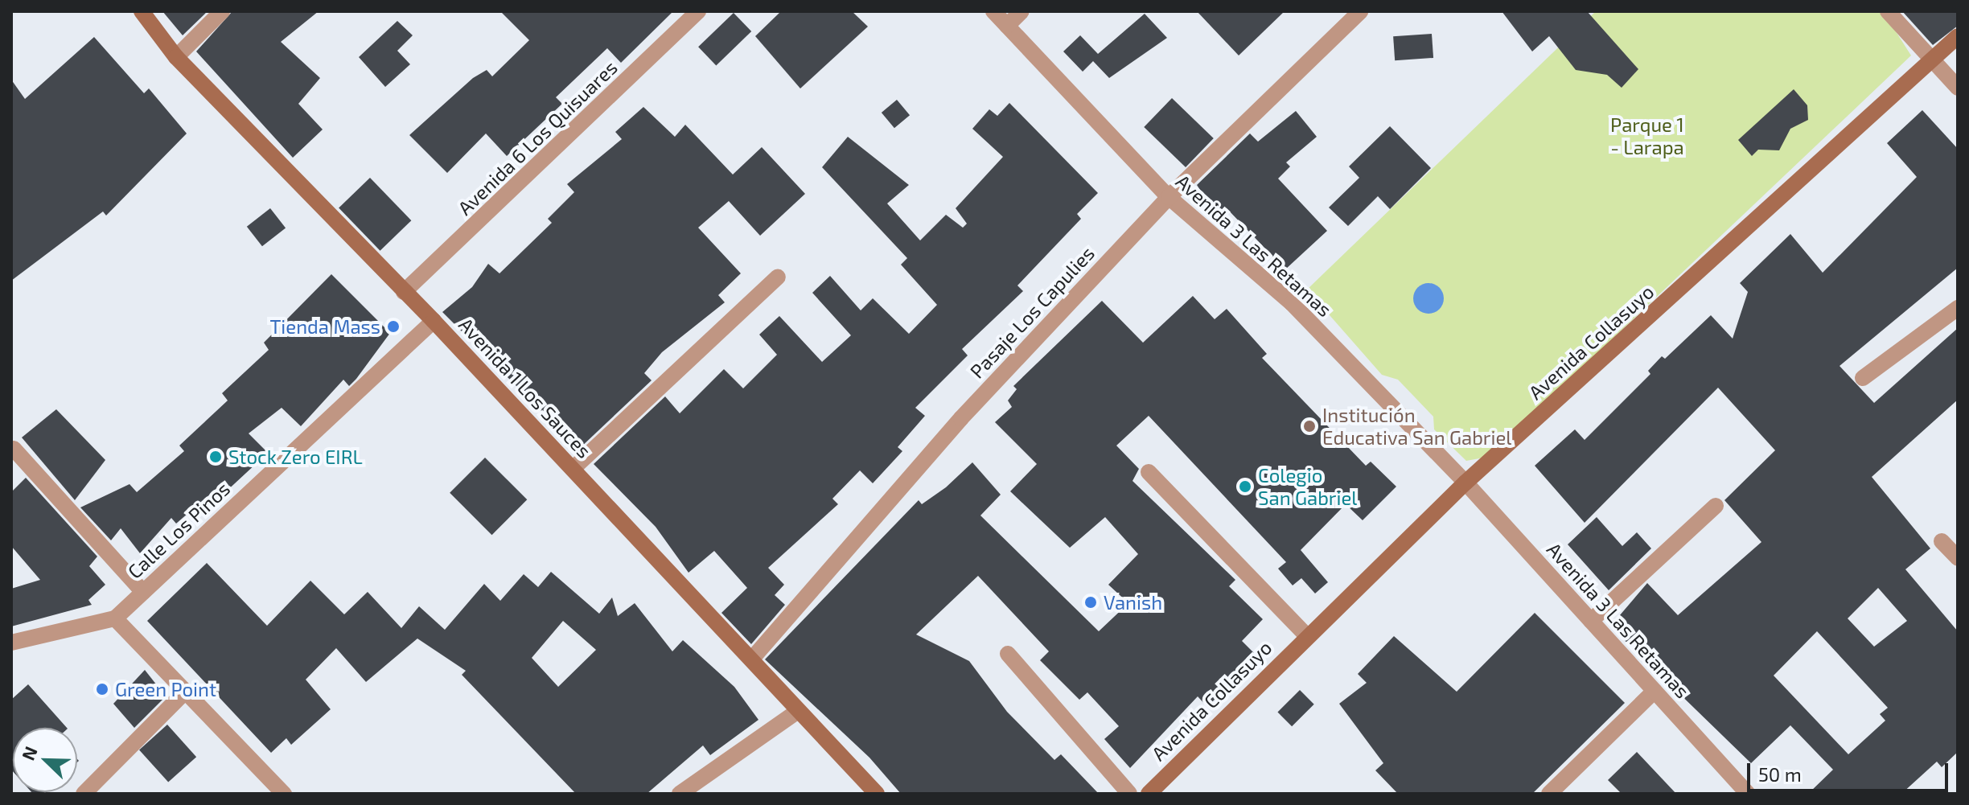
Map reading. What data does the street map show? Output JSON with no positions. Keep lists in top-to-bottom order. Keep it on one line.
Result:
{"streets":{"street":["Avenida 6 Los Quisuares","Avenida 3 Las Retamas","Pasaje Los Capulies","Avenida Collasuyo","Avenida 1 Los Sauces","Calle Los Pinos"]},"crossings":[["Avenida 6 Los Quisuares","Avenida 1 Los Sauces"],["Avenida 3 Las Retamas","Pasaje Los Capulies"],["Avenida 3 Las Retamas","Avenida Collasuyo"],["Pasaje Los Capulies","Avenida 1 Los Sauces"],["Avenida 1 Los Sauces","Calle Los Pinos"]],"parks":["Parque 1 - Larapa"],"places":["Tienda Mass","Institución Educativa San Gabriel","Stock Zero EIRL","Colegio San Gabriel","Vanish","Green Point"],"scale_bar":"50 m","north":"top left"}
